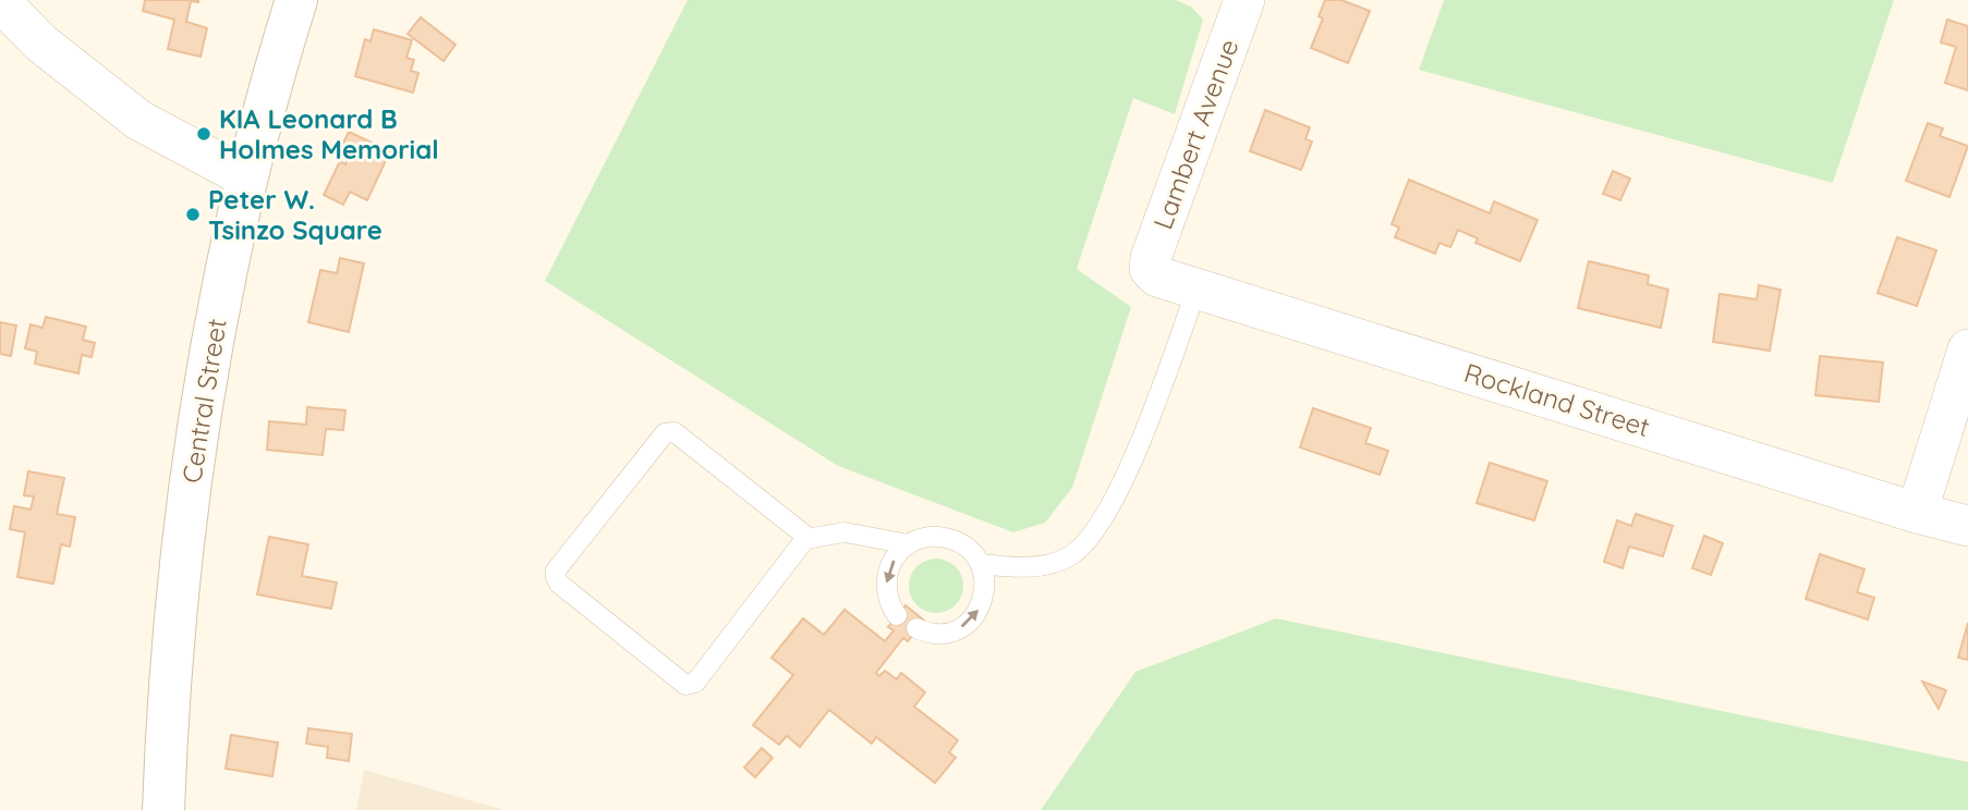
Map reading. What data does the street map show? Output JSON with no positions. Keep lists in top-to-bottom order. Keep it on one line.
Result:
{"streets":{"main road":["Central Street"],"street":["Lambert Avenue","Rockland Street"]},"crossings":[["Lambert Avenue","Rockland Street"]],"places":["KIA Leonard B Holmes Memorial","Peter W. Tsinzo Square"]}
